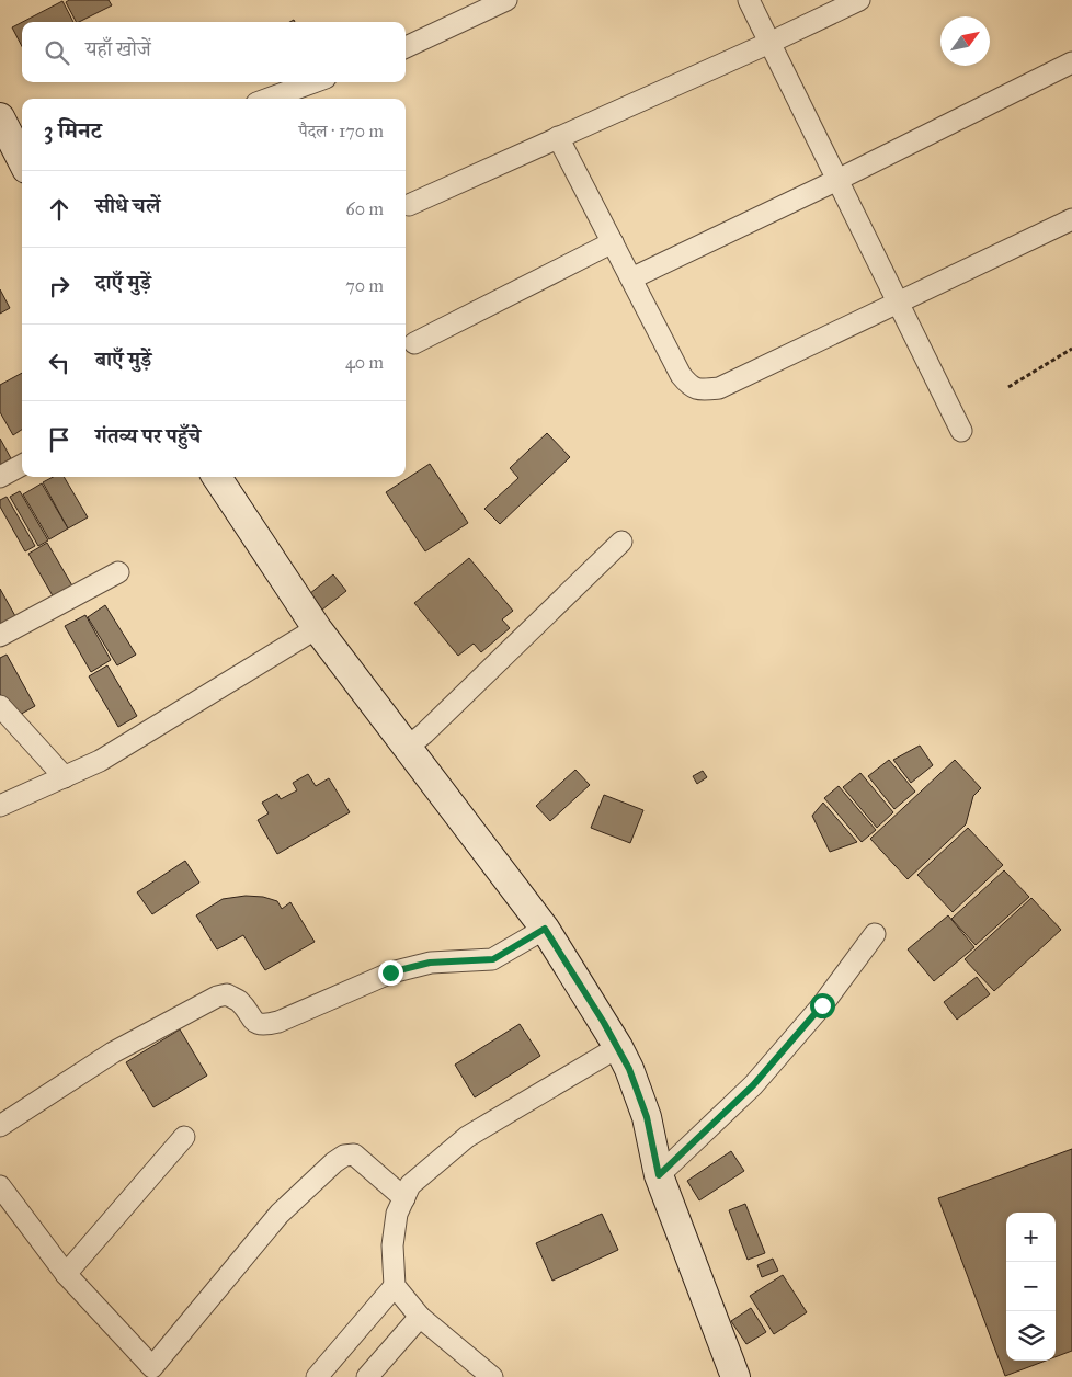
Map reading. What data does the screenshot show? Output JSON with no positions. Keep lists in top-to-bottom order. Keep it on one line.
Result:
{"north":"top right","page":{"search":"यहाँ खोजें","heading":["3 मिनट","पैदल · 170 m"],"list":[["सीधे चलें","60 m"],["दाएँ मुड़ें","70 m"],["बाएँ मुड़ें","40 m"],"गंतव्य पर पहुँचे"],"map_buttons":["+","−"]}}
